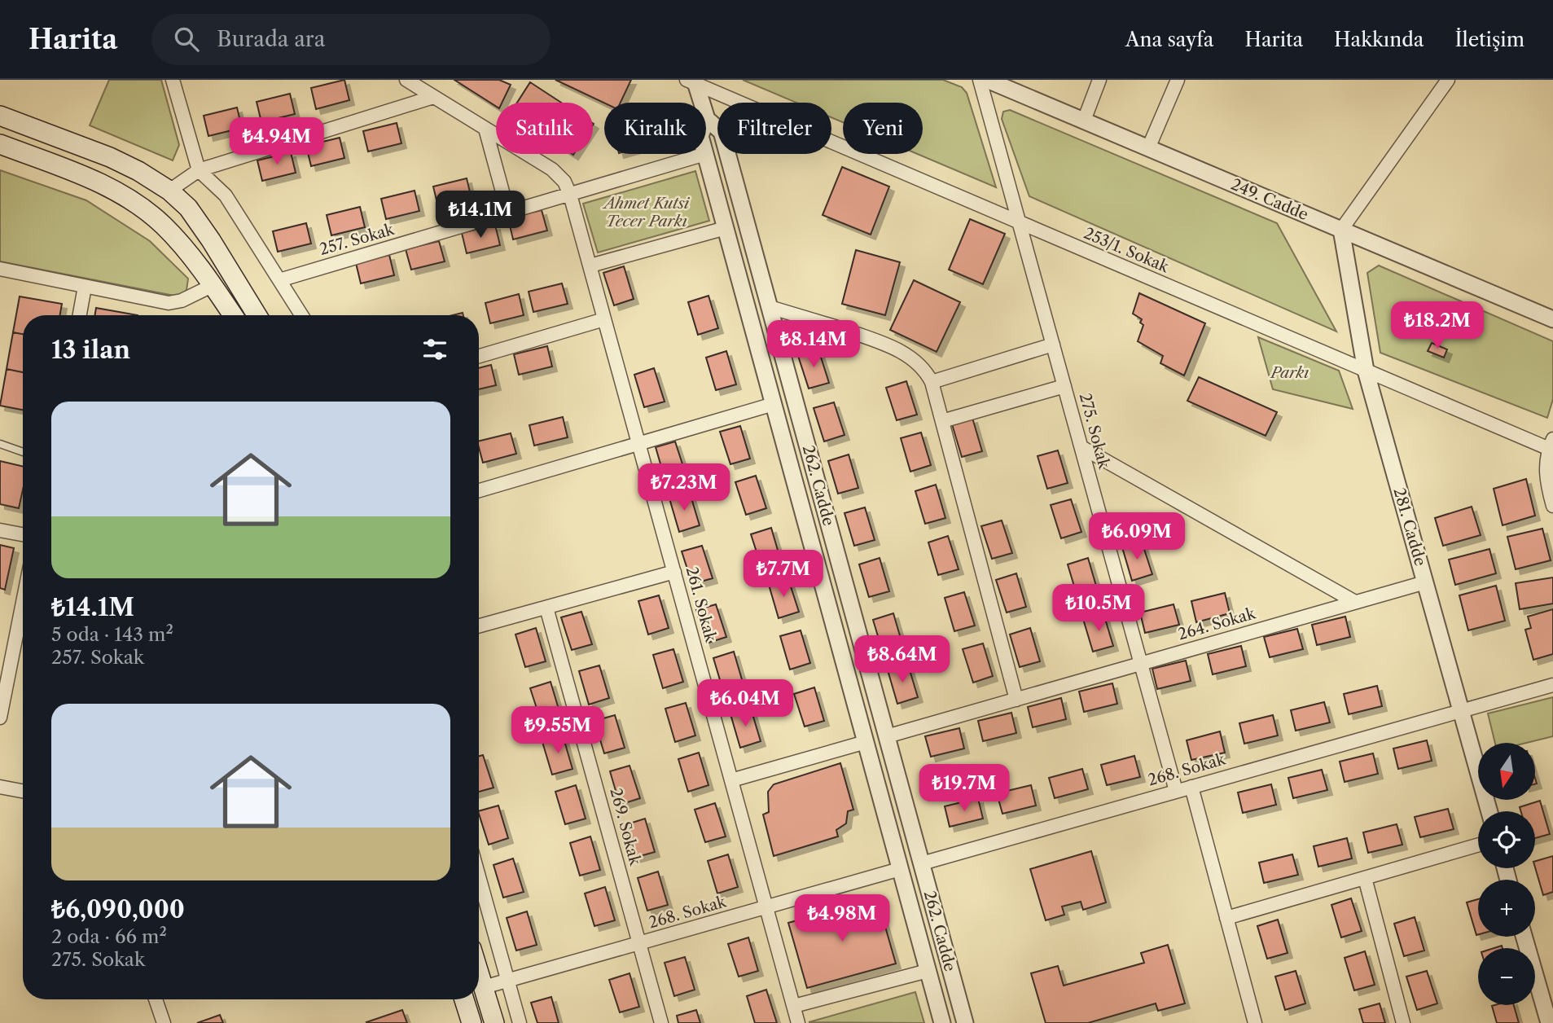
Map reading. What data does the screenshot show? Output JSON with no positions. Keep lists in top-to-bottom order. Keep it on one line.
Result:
{"streets":{"street":["249. Cadde","257. Sokak","253/1. Sokak","275. Sokak","262. Cadde","281. Cadde","261. Sokak","264. Sokak","268. Sokak","269. Sokak"]},"crossings":[["249. Cadde","281. Cadde"],["257. Sokak","262. Cadde"],["257. Sokak","261. Sokak"],["253/1. Sokak","275. Sokak"],["253/1. Sokak","262. Cadde"],["253/1. Sokak","281. Cadde"],["275. Sokak","264. Sokak"],["275. Sokak","268. Sokak"],["262. Cadde","264. Sokak"],["262. Cadde","268. Sokak"],["281. Cadde","264. Sokak"],["281. Cadde","268. Sokak"],["261. Sokak","268. Sokak"],["268. Sokak","269. Sokak"]],"parks":["Ahmet Kutsi Tecer Parkı","Parkı"],"north":"bottom","page":{"header":"Harita","search":"Burada ara","nav":["Ana sayfa","Harita","Hakkında","İletişim"],"chip":["Satılık","Kiralık","Filtreler","Yeni"],"price":["₺4.94M","₺14.1M","₺18.2M","₺8.14M","₺7.23M","₺6.09M","₺7.7M","₺10.5M","₺8.64M","₺6.04M","₺9.55M","₺19.7M","₺4.98M"],"heading":"13 ilan","list":[{"name":"₺14.1M","note":"5 oda · 143 m² · 257. Sokak"},{"name":"₺6,090,000","note":"2 oda · 66 m² · 275. Sokak"}],"map_buttons":["+","−"]}}
